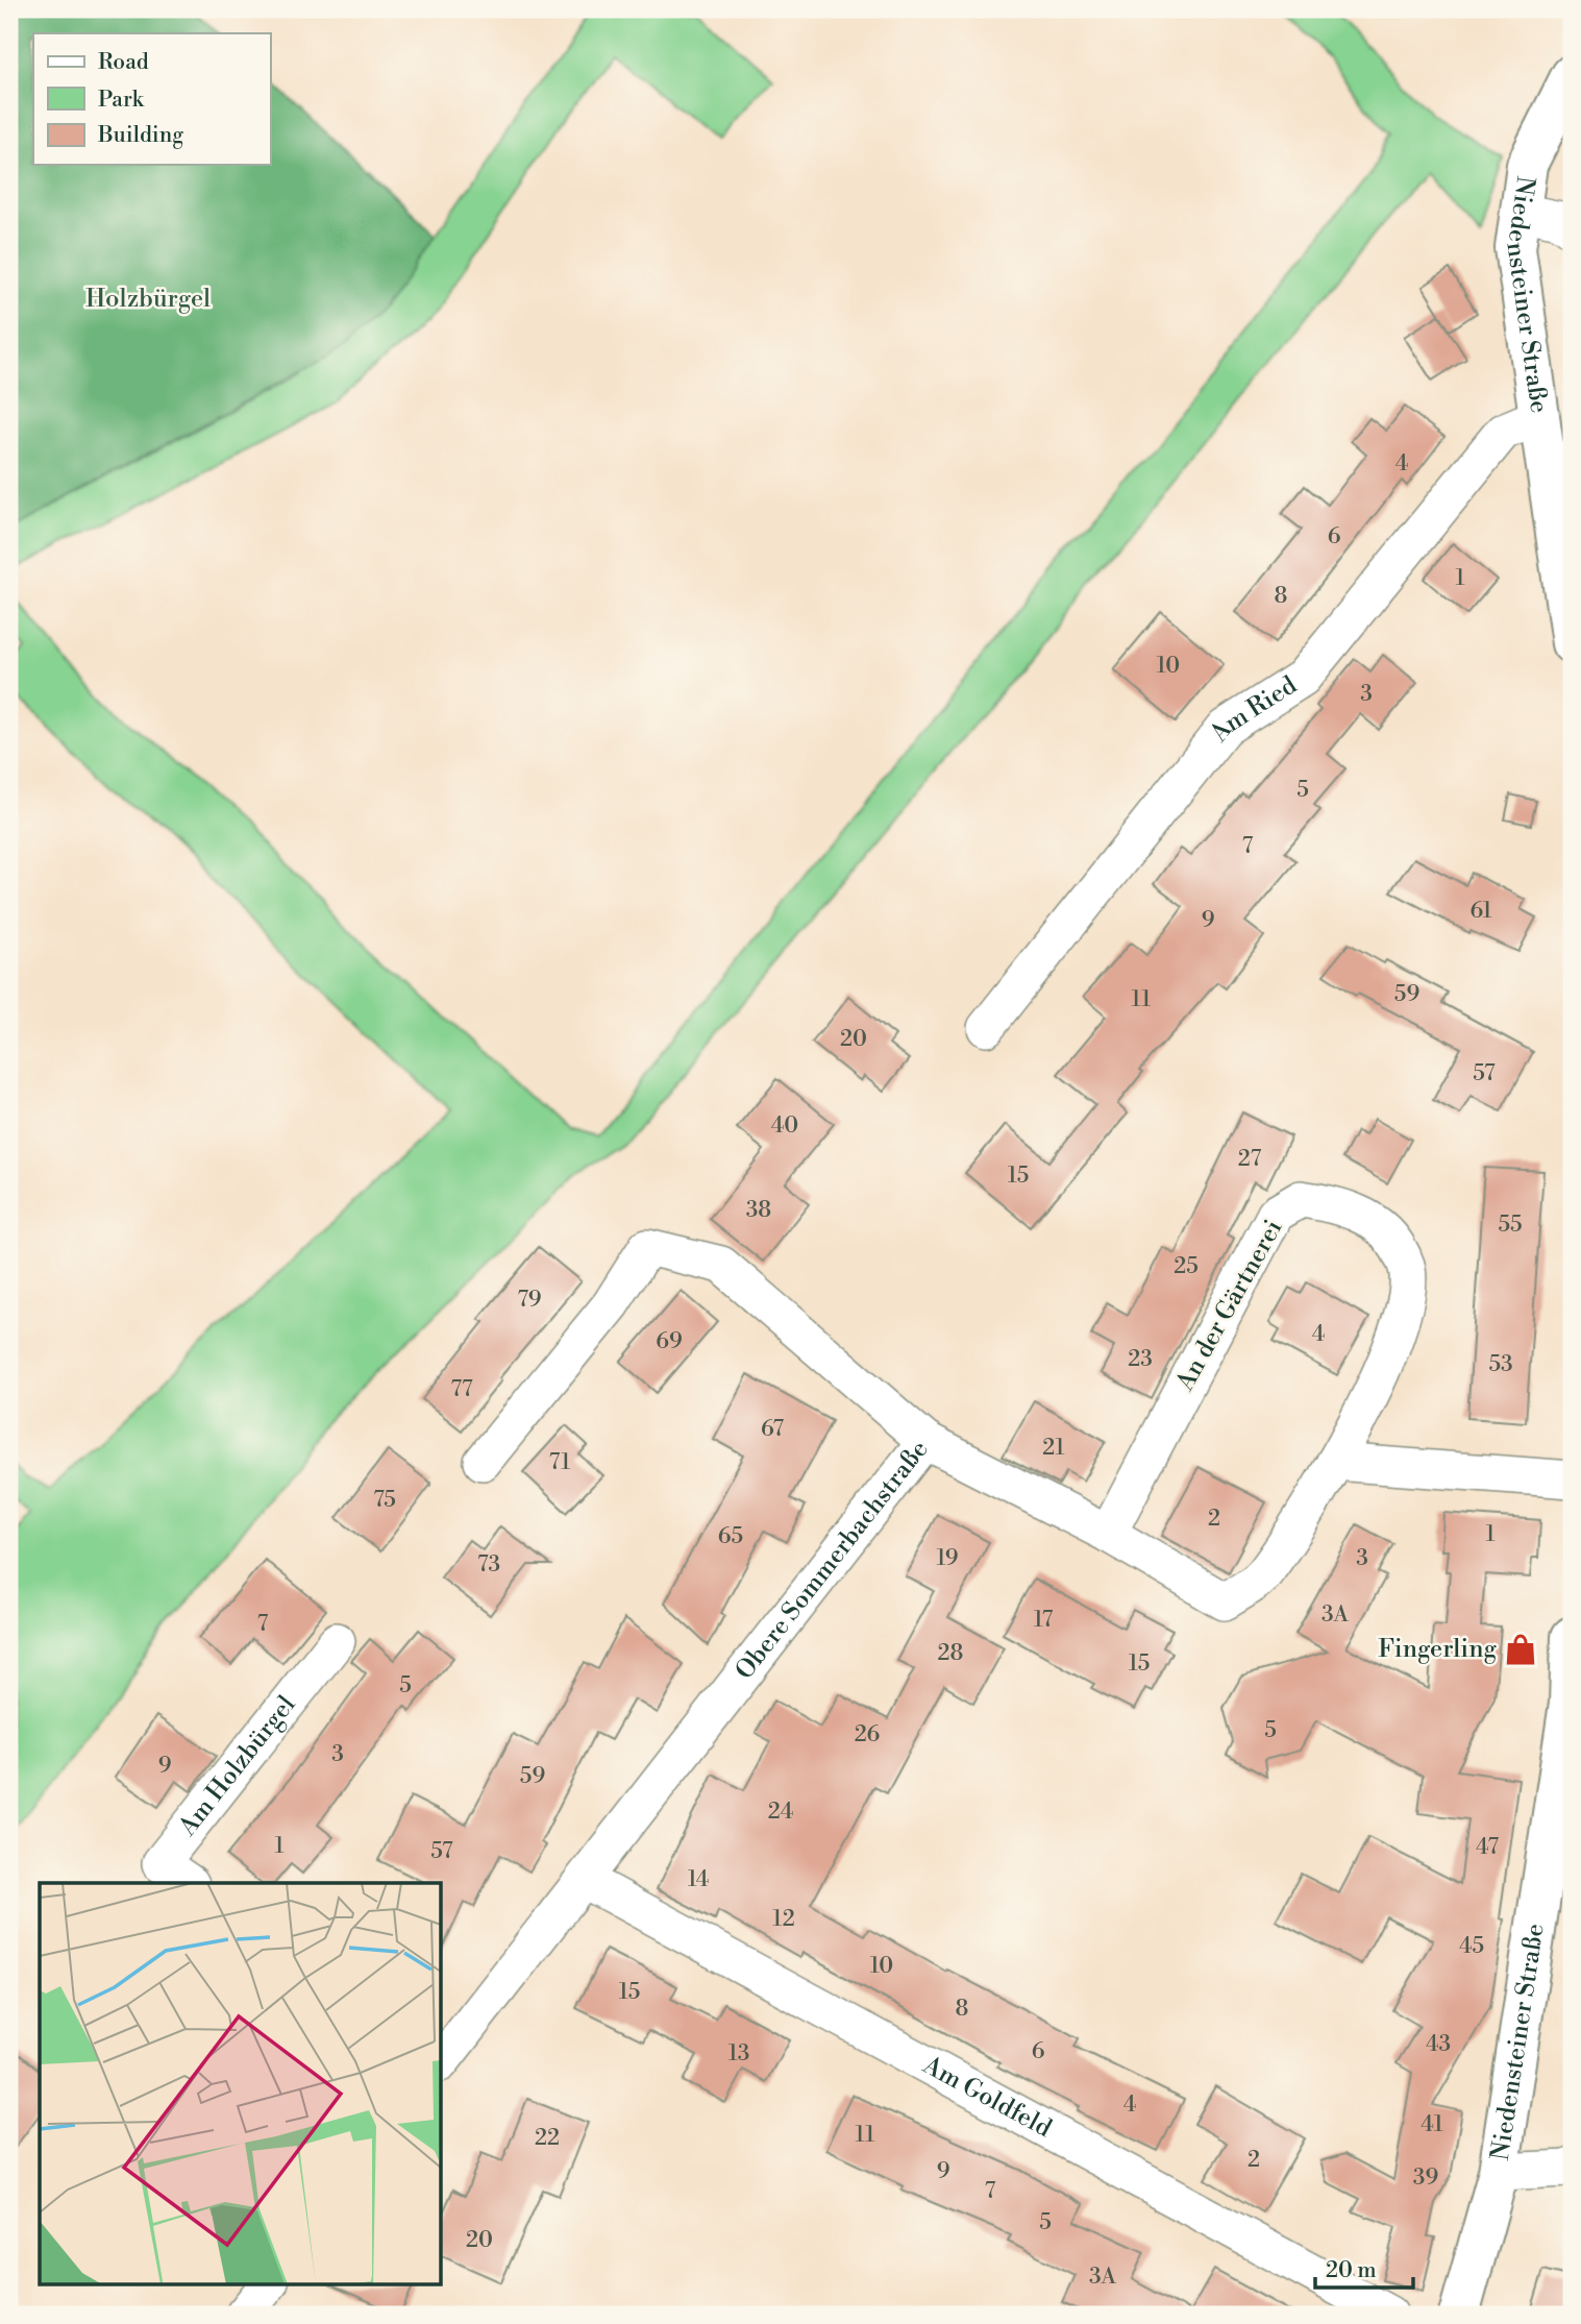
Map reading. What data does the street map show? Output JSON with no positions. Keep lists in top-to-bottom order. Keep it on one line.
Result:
{"streets":{"main road":["Niedensteiner Straße"],"street":["Am Ried","An der Gärtnerei","Obere Sommerbachstraße","Am Holzbürgel","Am Goldfeld"]},"crossings":[["Niedensteiner Straße","Am Ried"],["An der Gärtnerei","Obere Sommerbachstraße"],["Obere Sommerbachstraße","Am Goldfeld"]],"parks":["Holzbürgel"],"places":{"shop":["Fingerling"]},"house_numbers":["4","6","1","8","10","3","5","7","61","9","59","11","20","57","40","27","15","38","55","25","79","4","69","23","53","77","67","21","71","75","2","1","65","19","3","73","3A","17","7","28","15","5","5","26","3","9","59","24","1","47","57","14","12","45","10","15","8","43","6","13","4","41","11","22","2","9","39","7","5","20","3A"],"legend":["Road","Park","Building"],"scale_bar":"20 m"}
